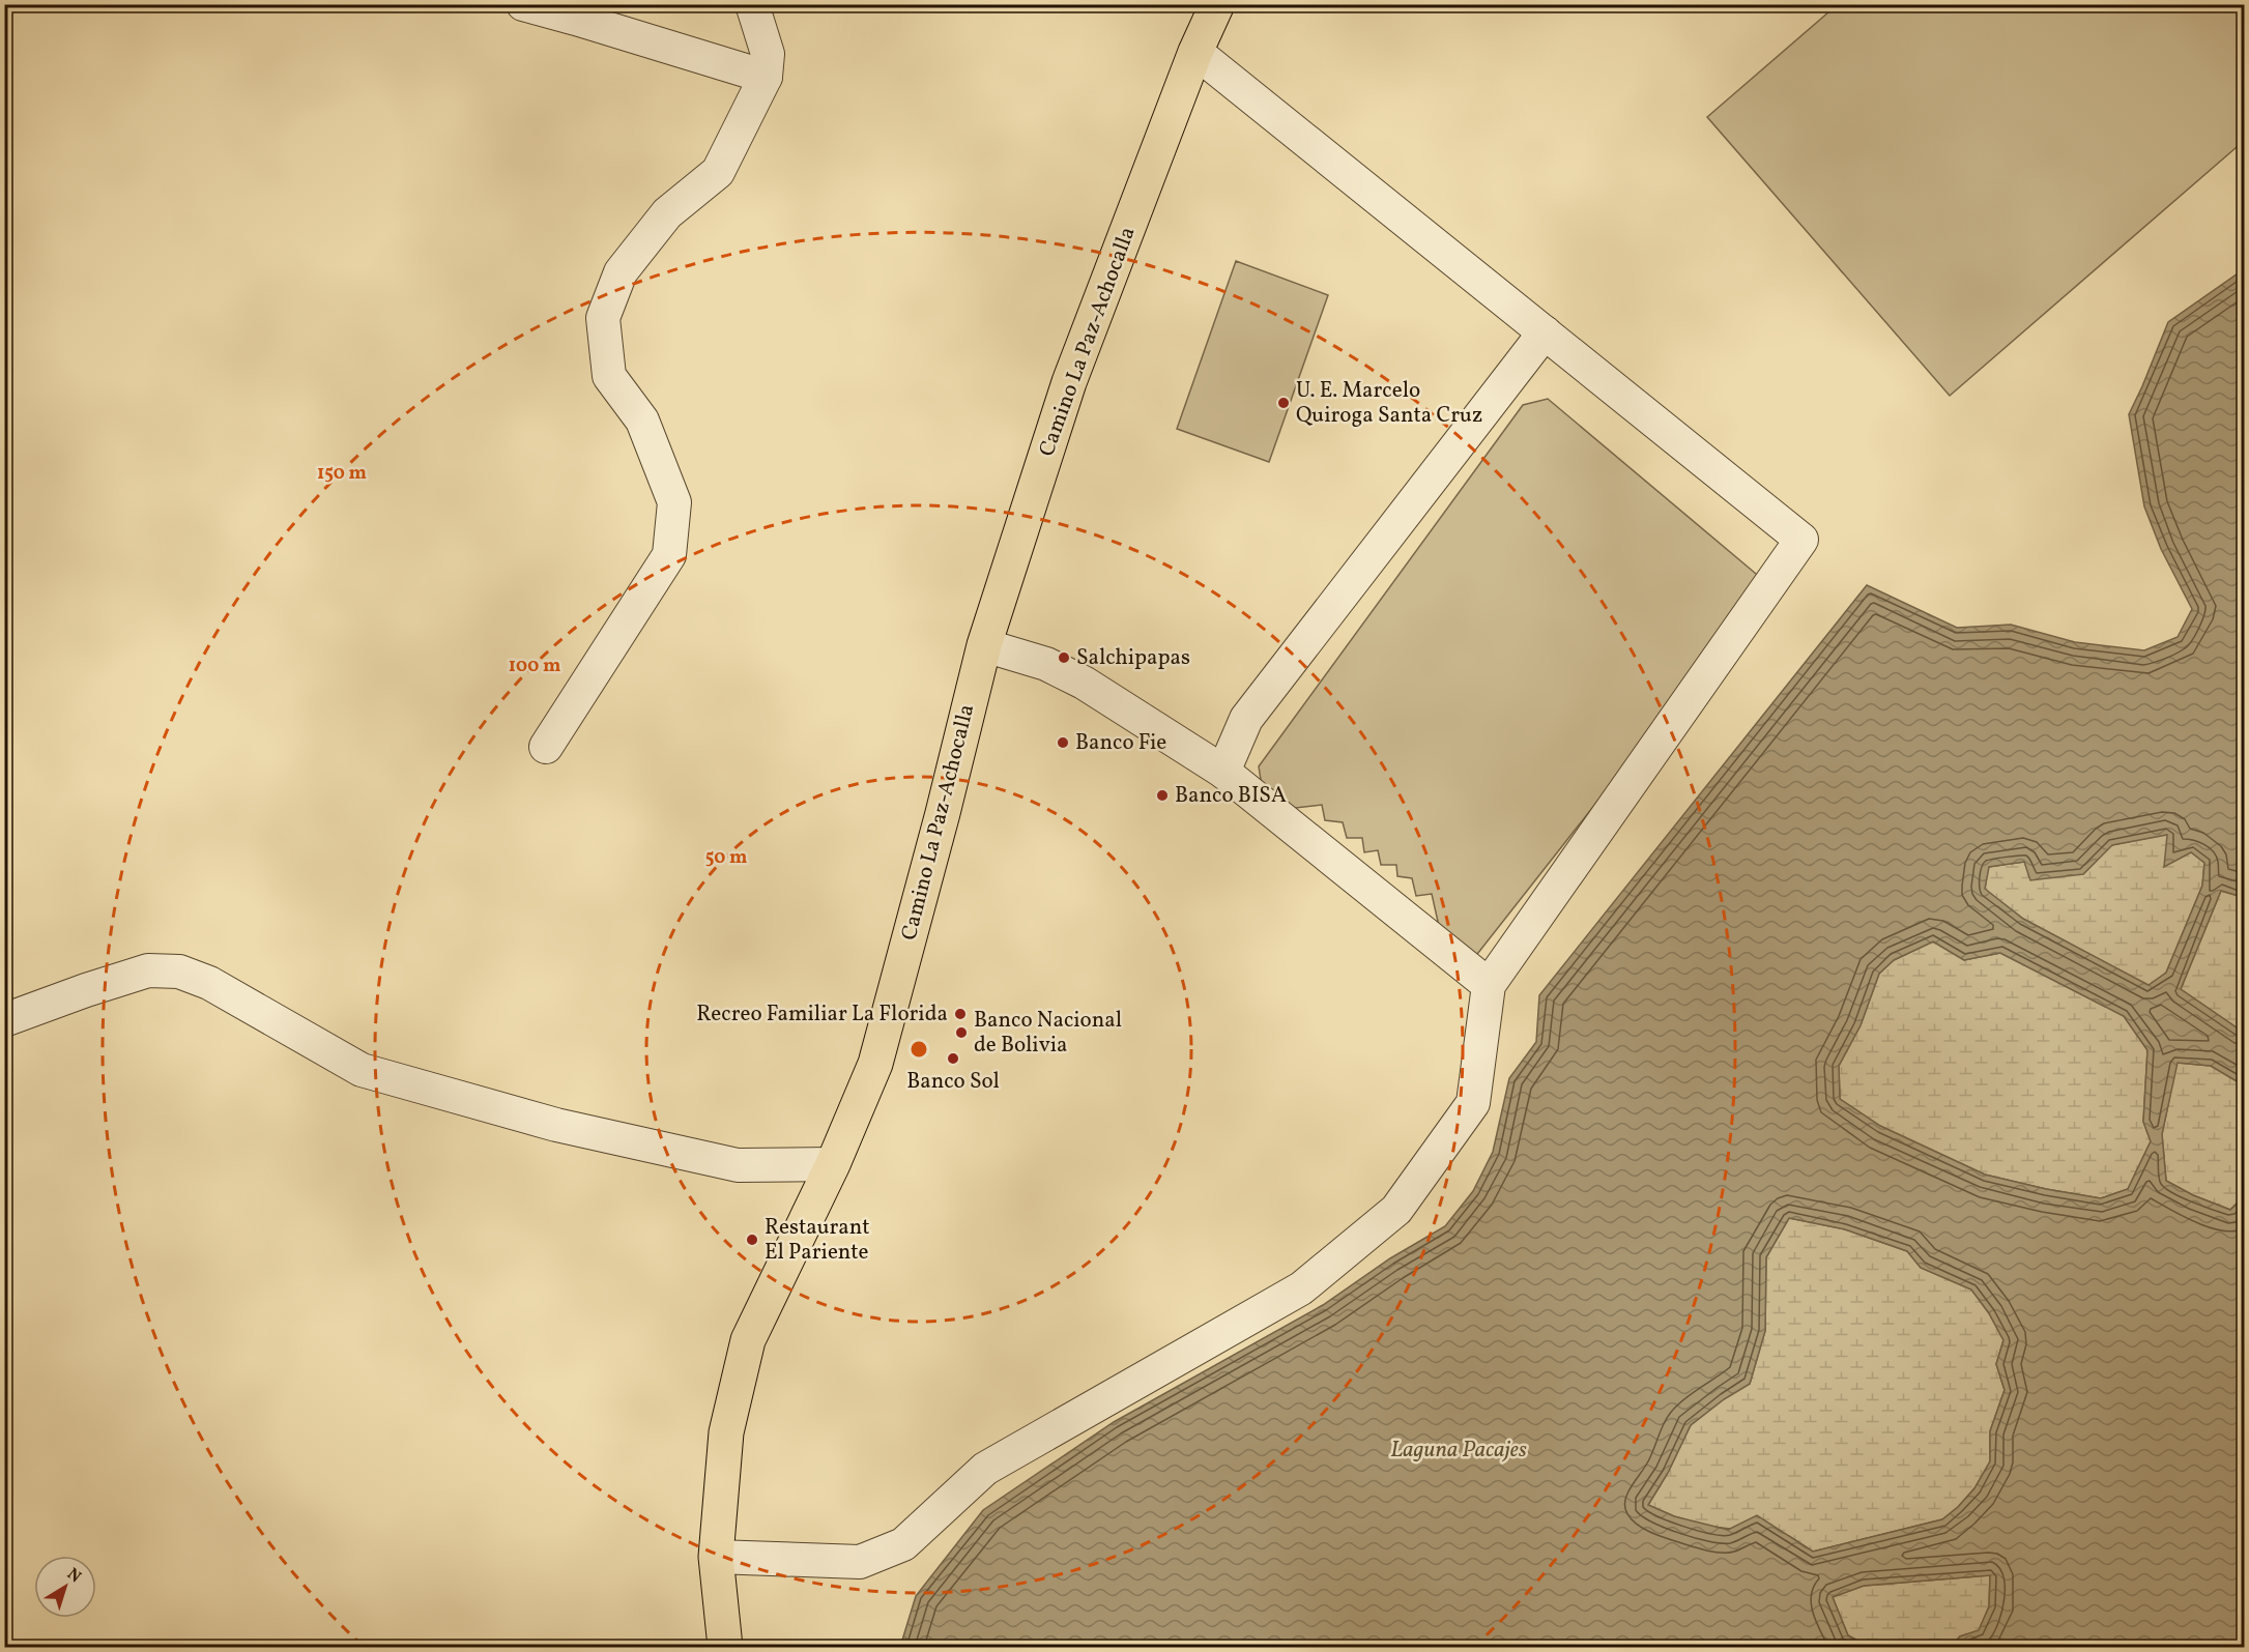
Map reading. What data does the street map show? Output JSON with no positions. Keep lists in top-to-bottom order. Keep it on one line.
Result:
{"streets":{"main road":["Camino La Paz-Achocalla"]},"water":["Laguna Pacajes"],"places":["U. E. Marcelo Quiroga Santa Cruz","Salchipapas","Banco Fie","Banco BISA","Recreo Familiar La Florida","Banco Nacional de Bolivia","Banco Sol","Restaurant El Pariente"],"north":"top right","rings":["150 m","100 m","50 m"]}
